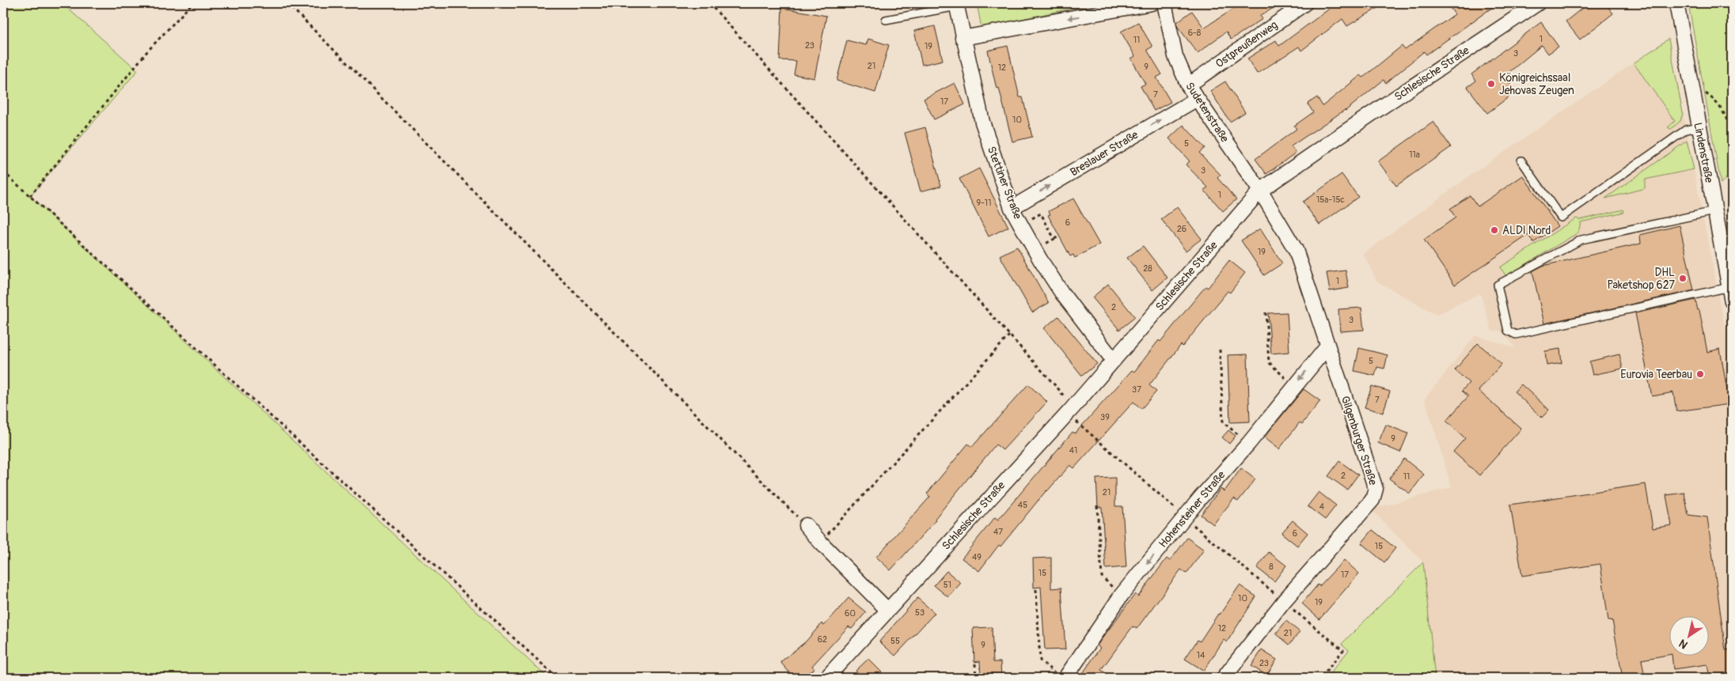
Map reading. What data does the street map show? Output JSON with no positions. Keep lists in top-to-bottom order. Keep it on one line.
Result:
{"streets":{"street":["Ostpreußenweg","Schlesische Straße","Sudetenstraße","Lindenstraße","Breslauer Straße","Stettiner Straße","Gilgenburger Straße","Hohensteiner Straße"]},"crossings":[["Ostpreußenweg","Sudetenstraße"],["Schlesische Straße","Sudetenstraße"],["Schlesische Straße","Stettiner Straße"],["Schlesische Straße","Gilgenburger Straße"],["Sudetenstraße","Breslauer Straße"],["Sudetenstraße","Gilgenburger Straße"],["Breslauer Straße","Stettiner Straße"],["Gilgenburger Straße","Hohensteiner Straße"]],"one_way":["Breslauer Straße","Hohensteiner Straße"],"places":["Königreichssaal Jehovas Zeugen","ALDI Nord","DHL Paketshop 627","Eurovia Teerbau"],"house_numbers":["6-8","1","11","23","19","3","21","9","12","7","17","10","5","11a","3","1","15a-15c","9-11","6","26","19","28","1","2","3","5","37","7","39","9","41","2","11","21","45","4","47","6","15","49","8","15","17","51","10","19","53","60","12","21","62","55","9","14","23"],"north":"bottom left"}
